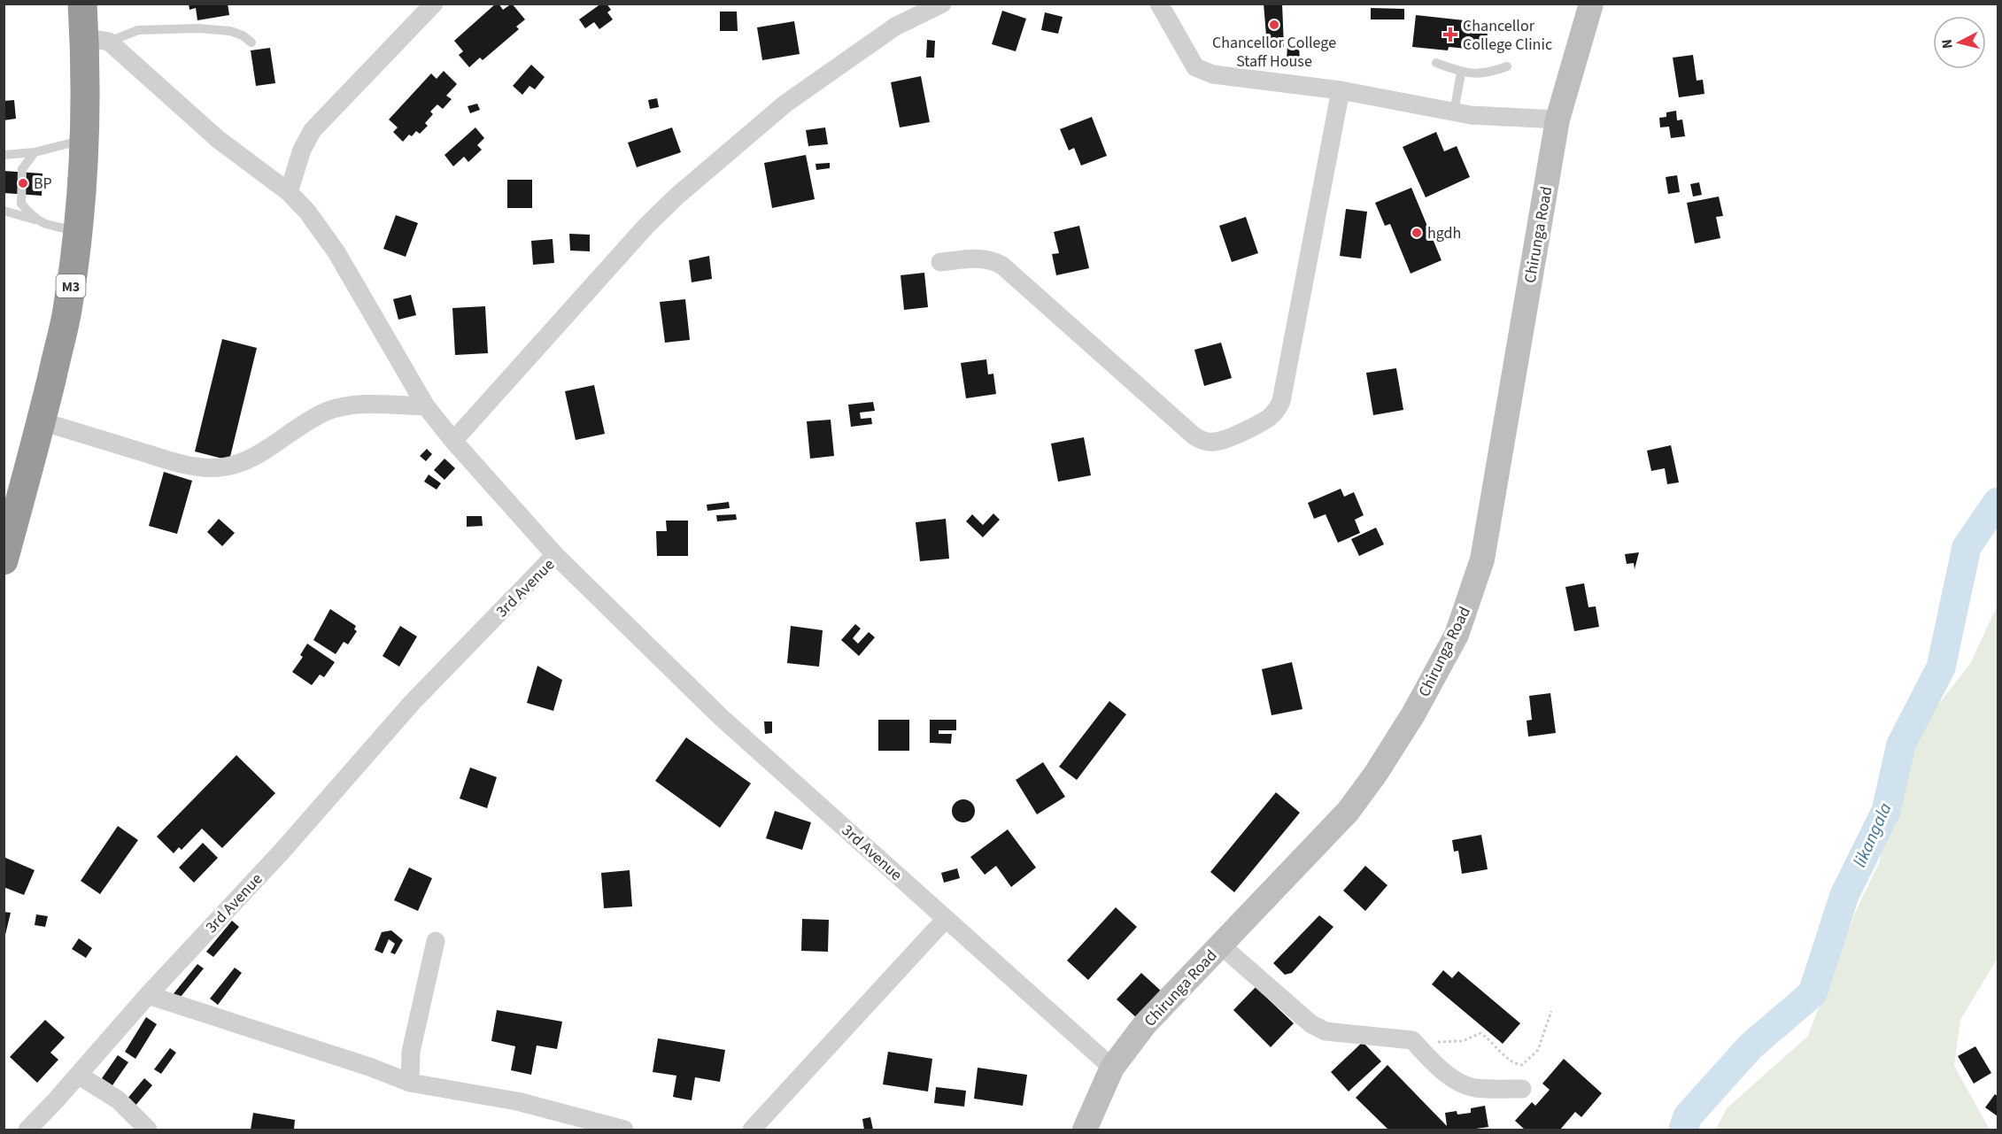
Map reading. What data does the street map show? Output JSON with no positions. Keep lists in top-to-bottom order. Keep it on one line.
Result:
{"streets":{"highway":["M3"],"street":["Chirunga Road","3rd Avenue"]},"crossings":[["Chirunga Road","3rd Avenue"]],"water":["likangala"],"places":{"other":["Chancellor College Staff House","BP","hgdh"],"health":["Chancellor College Clinic"]},"north":"left"}
